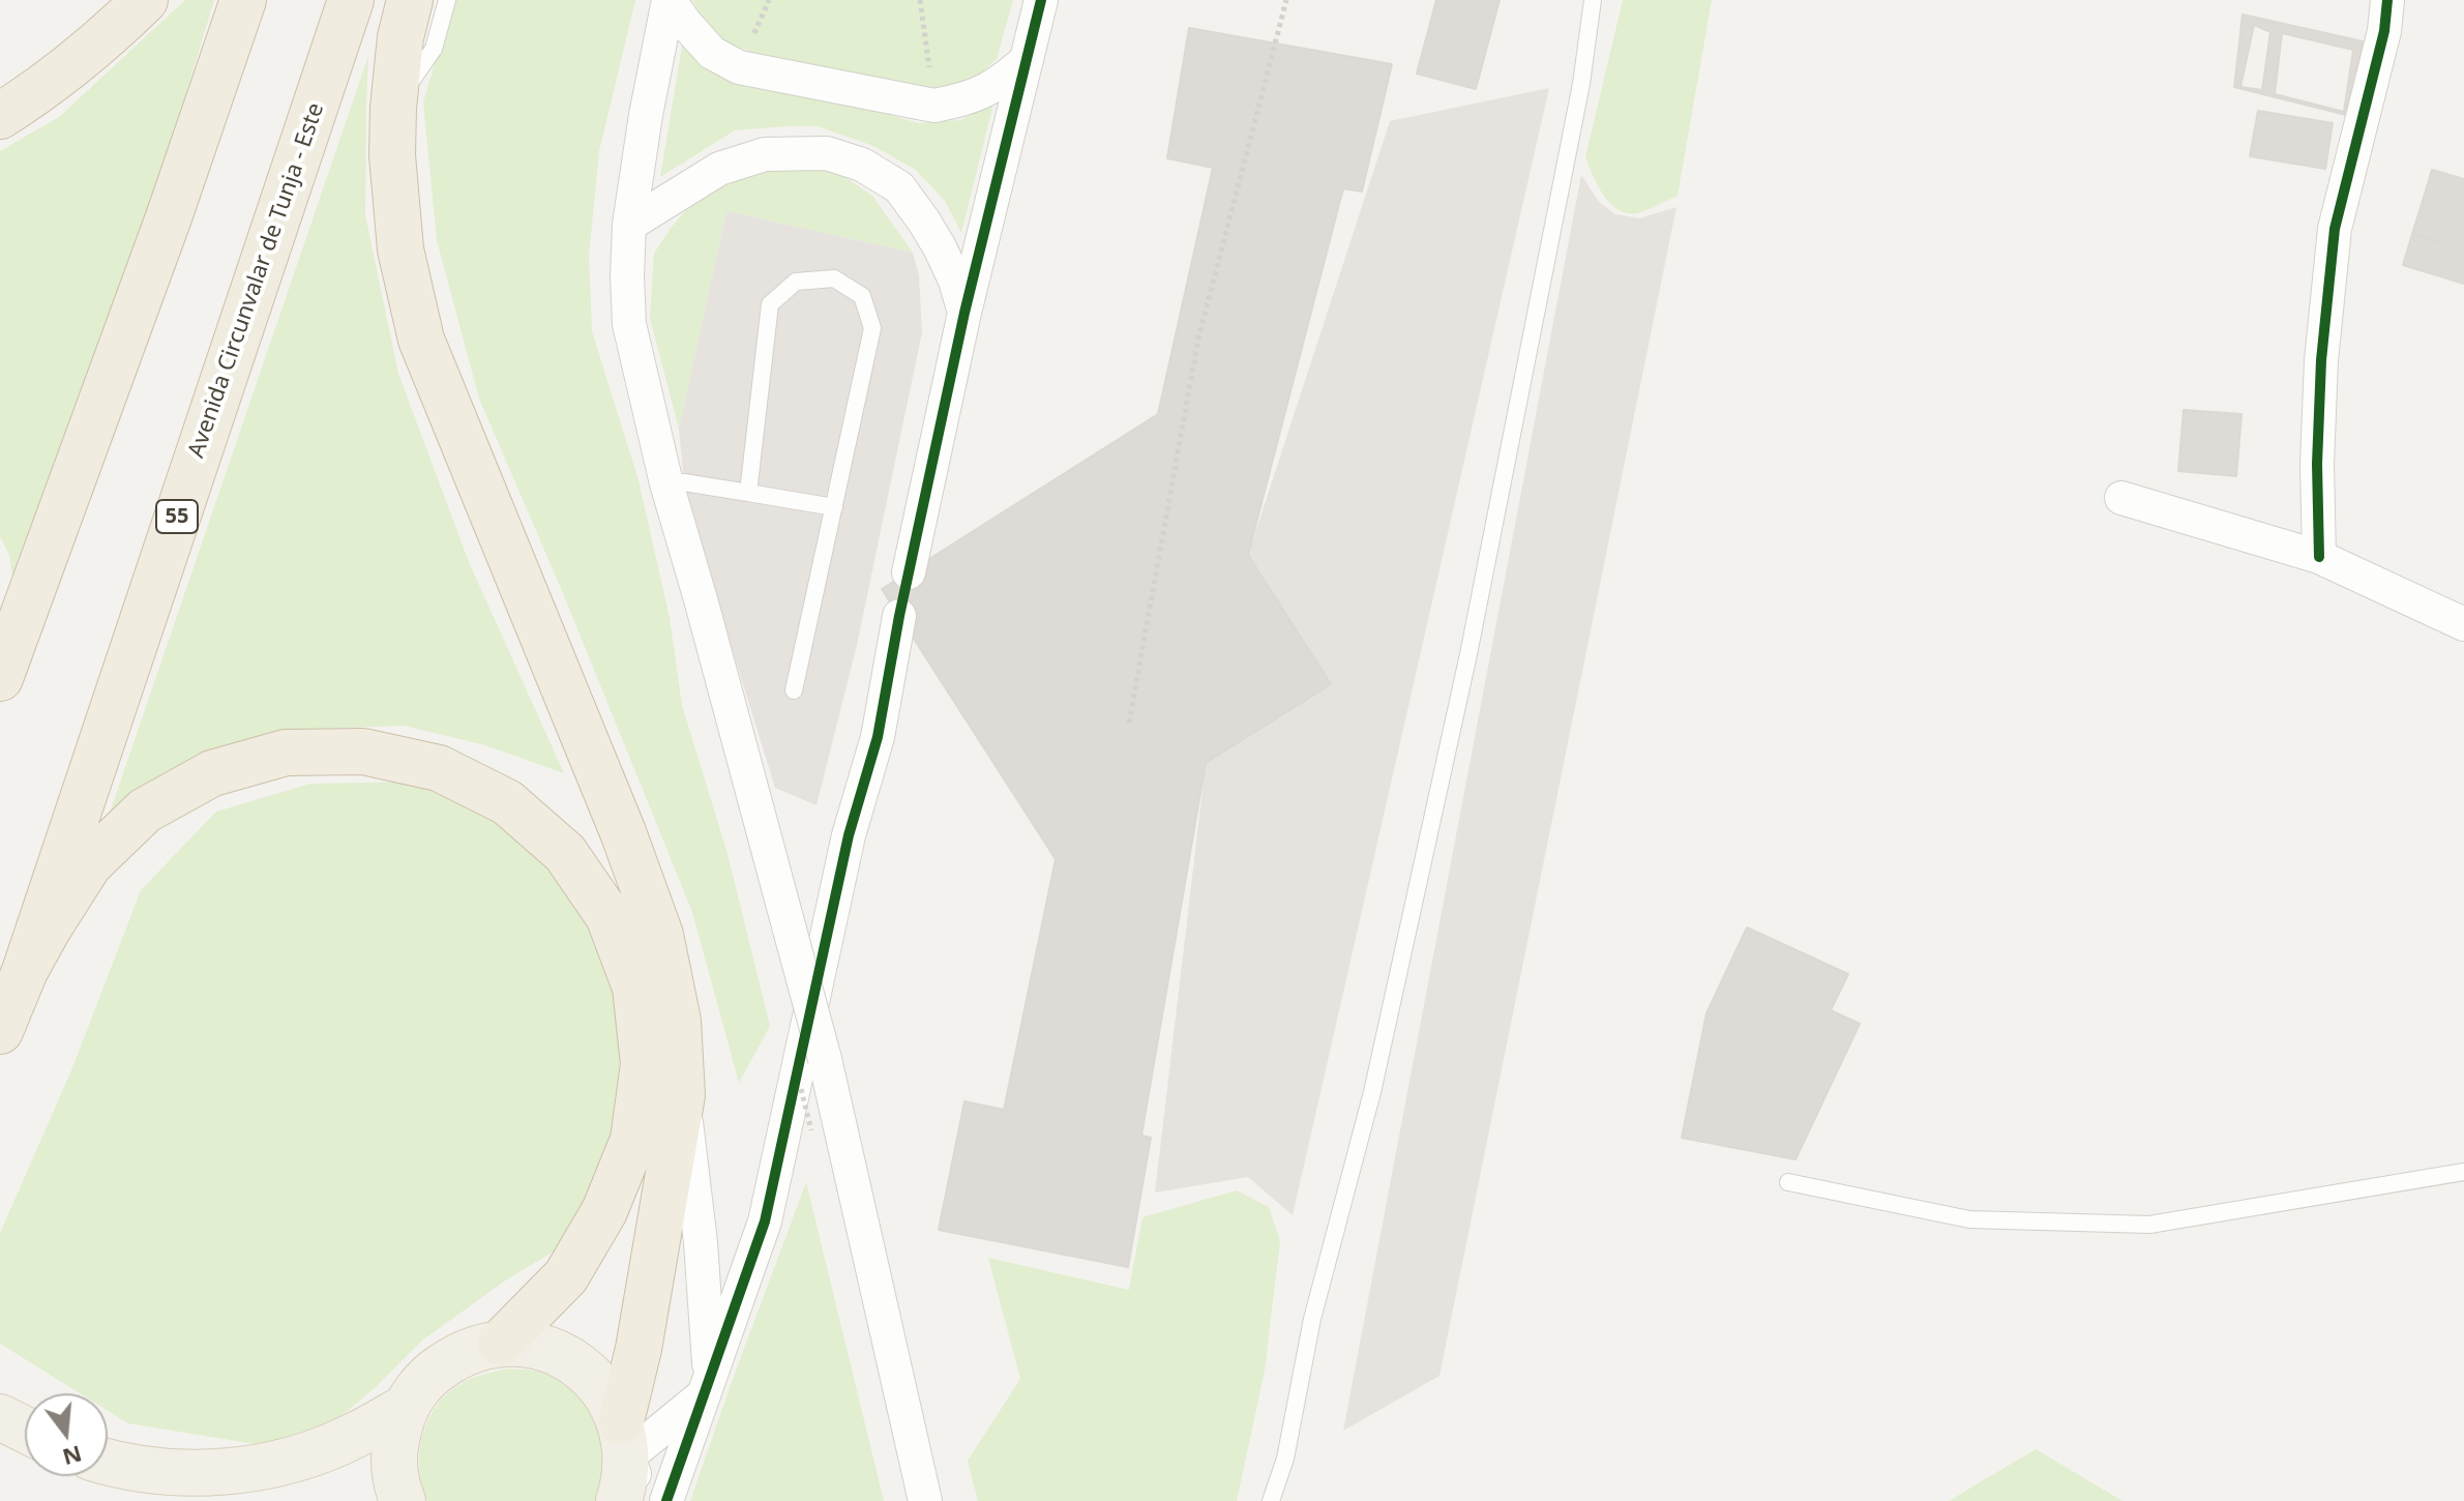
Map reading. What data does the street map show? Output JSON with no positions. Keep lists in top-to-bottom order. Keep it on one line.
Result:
{"streets":{"highway":["Avenida Circunvalar de Tunja - Este","55"]},"north":"bottom"}
